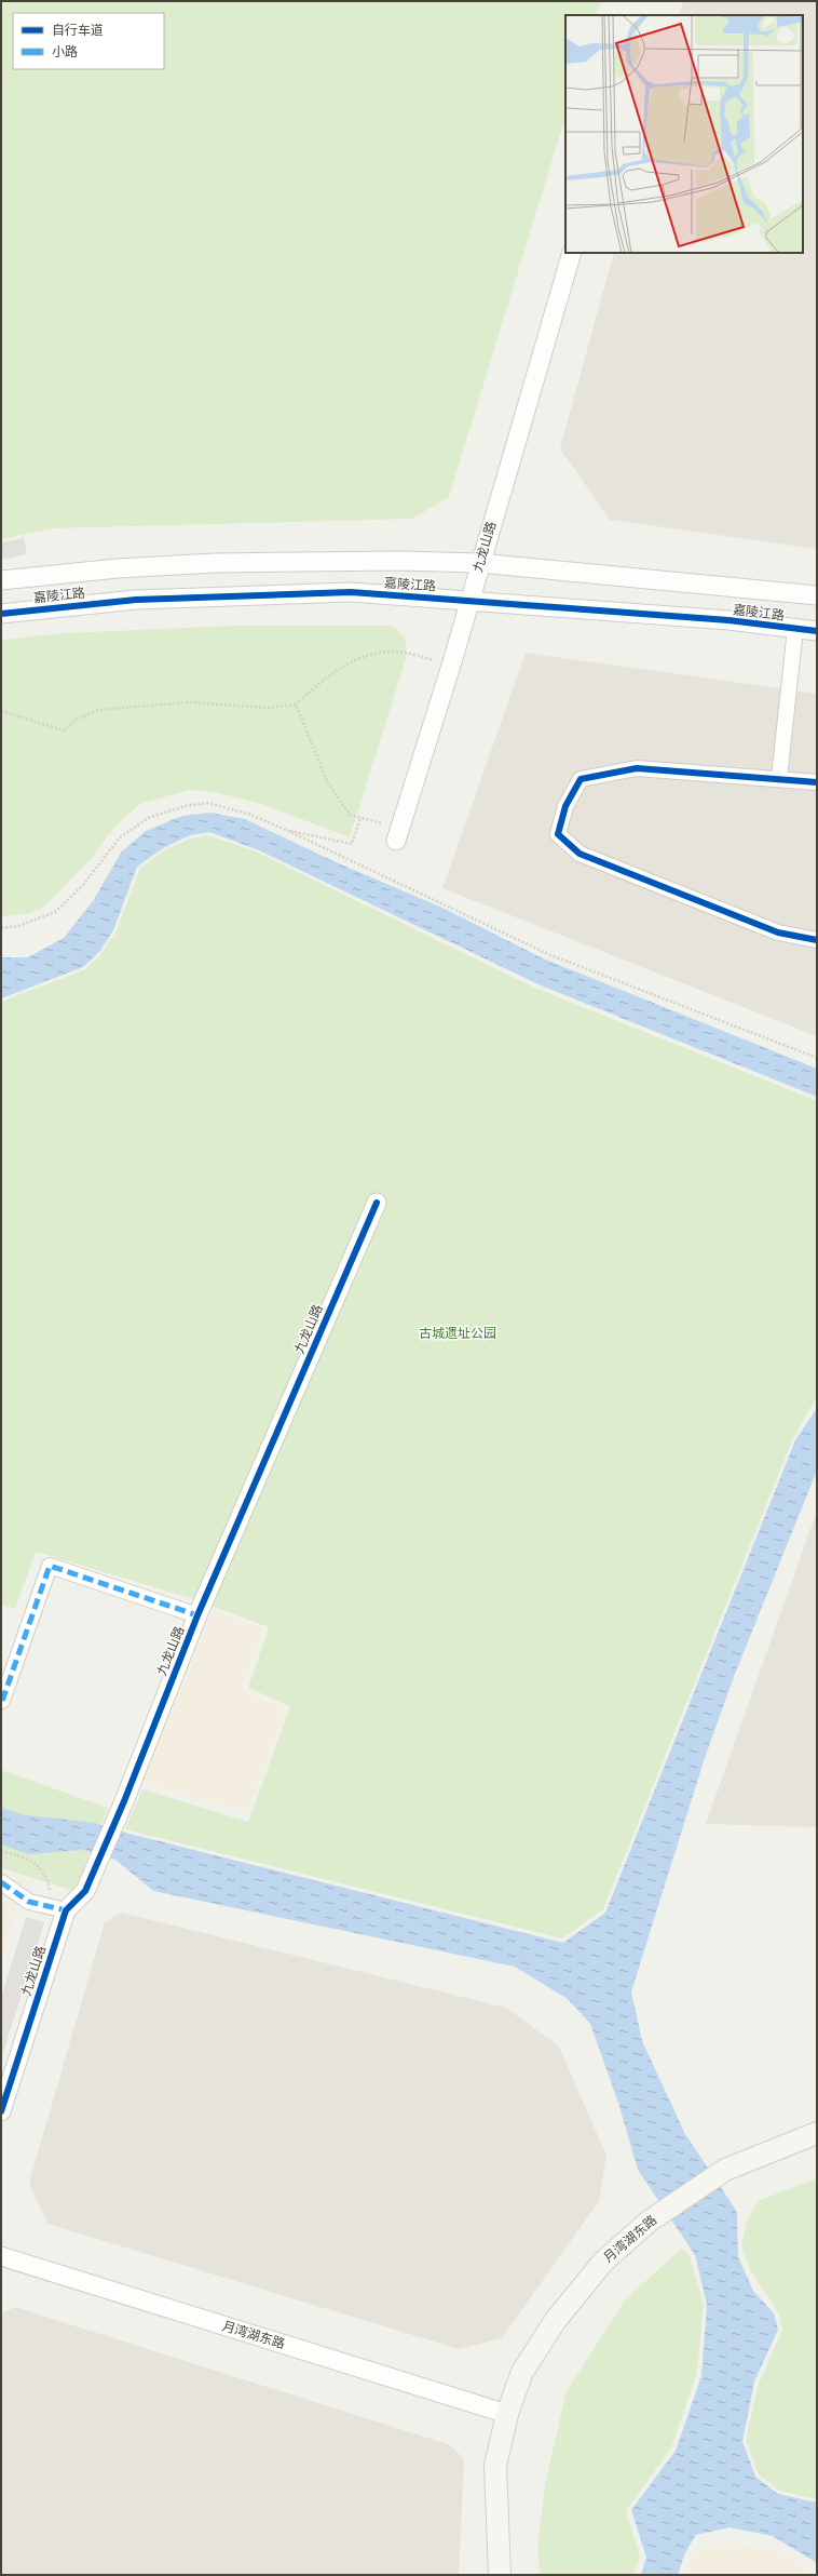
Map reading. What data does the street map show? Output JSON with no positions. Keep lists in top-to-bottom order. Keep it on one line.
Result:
{"streets":{"main road":["月湾湖东路"],"street":["九龙山路","嘉陵江路"]},"crossings":[["九龙山路","嘉陵江路"]],"parks":["古城遗址公园"],"legend":["自行车道","小路"]}
